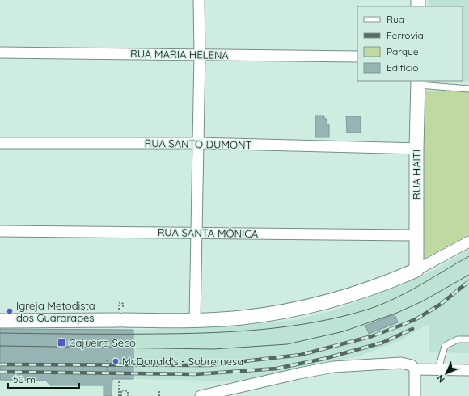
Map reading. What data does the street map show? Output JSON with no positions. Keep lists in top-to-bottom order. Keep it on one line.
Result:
{"streets":{"street":["RUA MARIA HELENA","RUA SANTO DUMONT","RUA HAITI","RUA SANTA MÔNICA"]},"crossings":[["RUA SANTO DUMONT","RUA HAITI"],["RUA HAITI","RUA SANTA MÔNICA"]],"places":{"other":["Igreja Metodista dos Guararapes","McDonald's - Sobremesa"],"transit":["Cajueiro Seco"]},"legend":["Rua","Ferrovia","Parque","Edifício"],"scale_bar":"50 m","north":"bottom left"}
